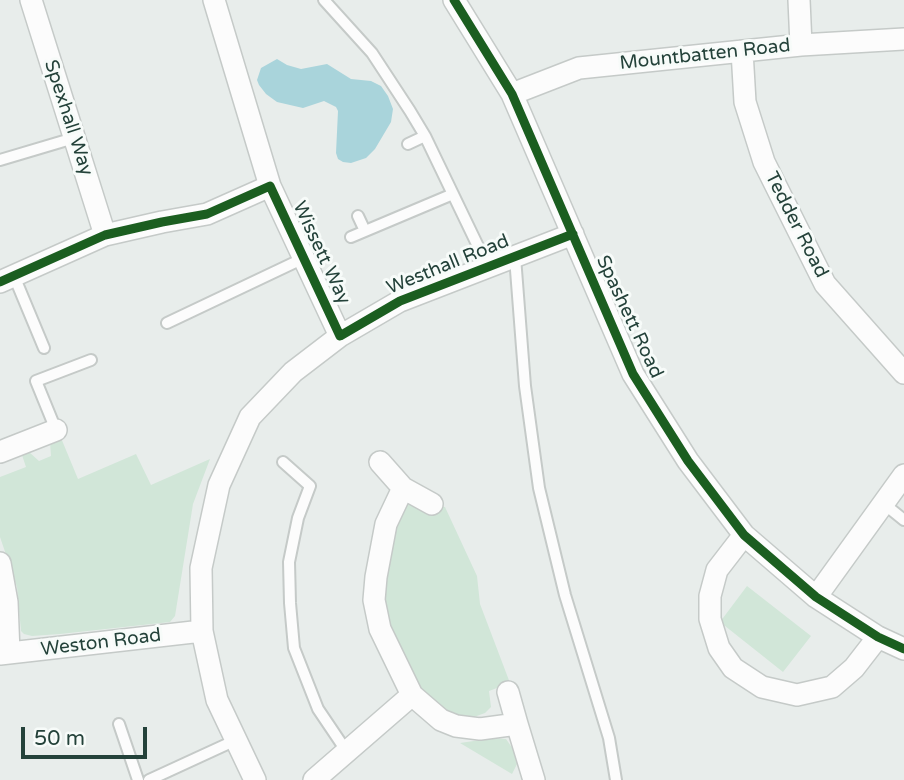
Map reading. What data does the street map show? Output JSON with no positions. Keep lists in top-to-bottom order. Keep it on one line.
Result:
{"streets":{"street":["Mountbatten Road","Spexhall Way","Tedder Road","Wissett Way","Westhall Road","Spashett Road","Weston Road"]},"crossings":[["Mountbatten Road","Tedder Road"],["Mountbatten Road","Spashett Road"],["Wissett Way","Westhall Road"],["Westhall Road","Spashett Road"],["Westhall Road","Weston Road"]],"scale_bar":"50 m"}
